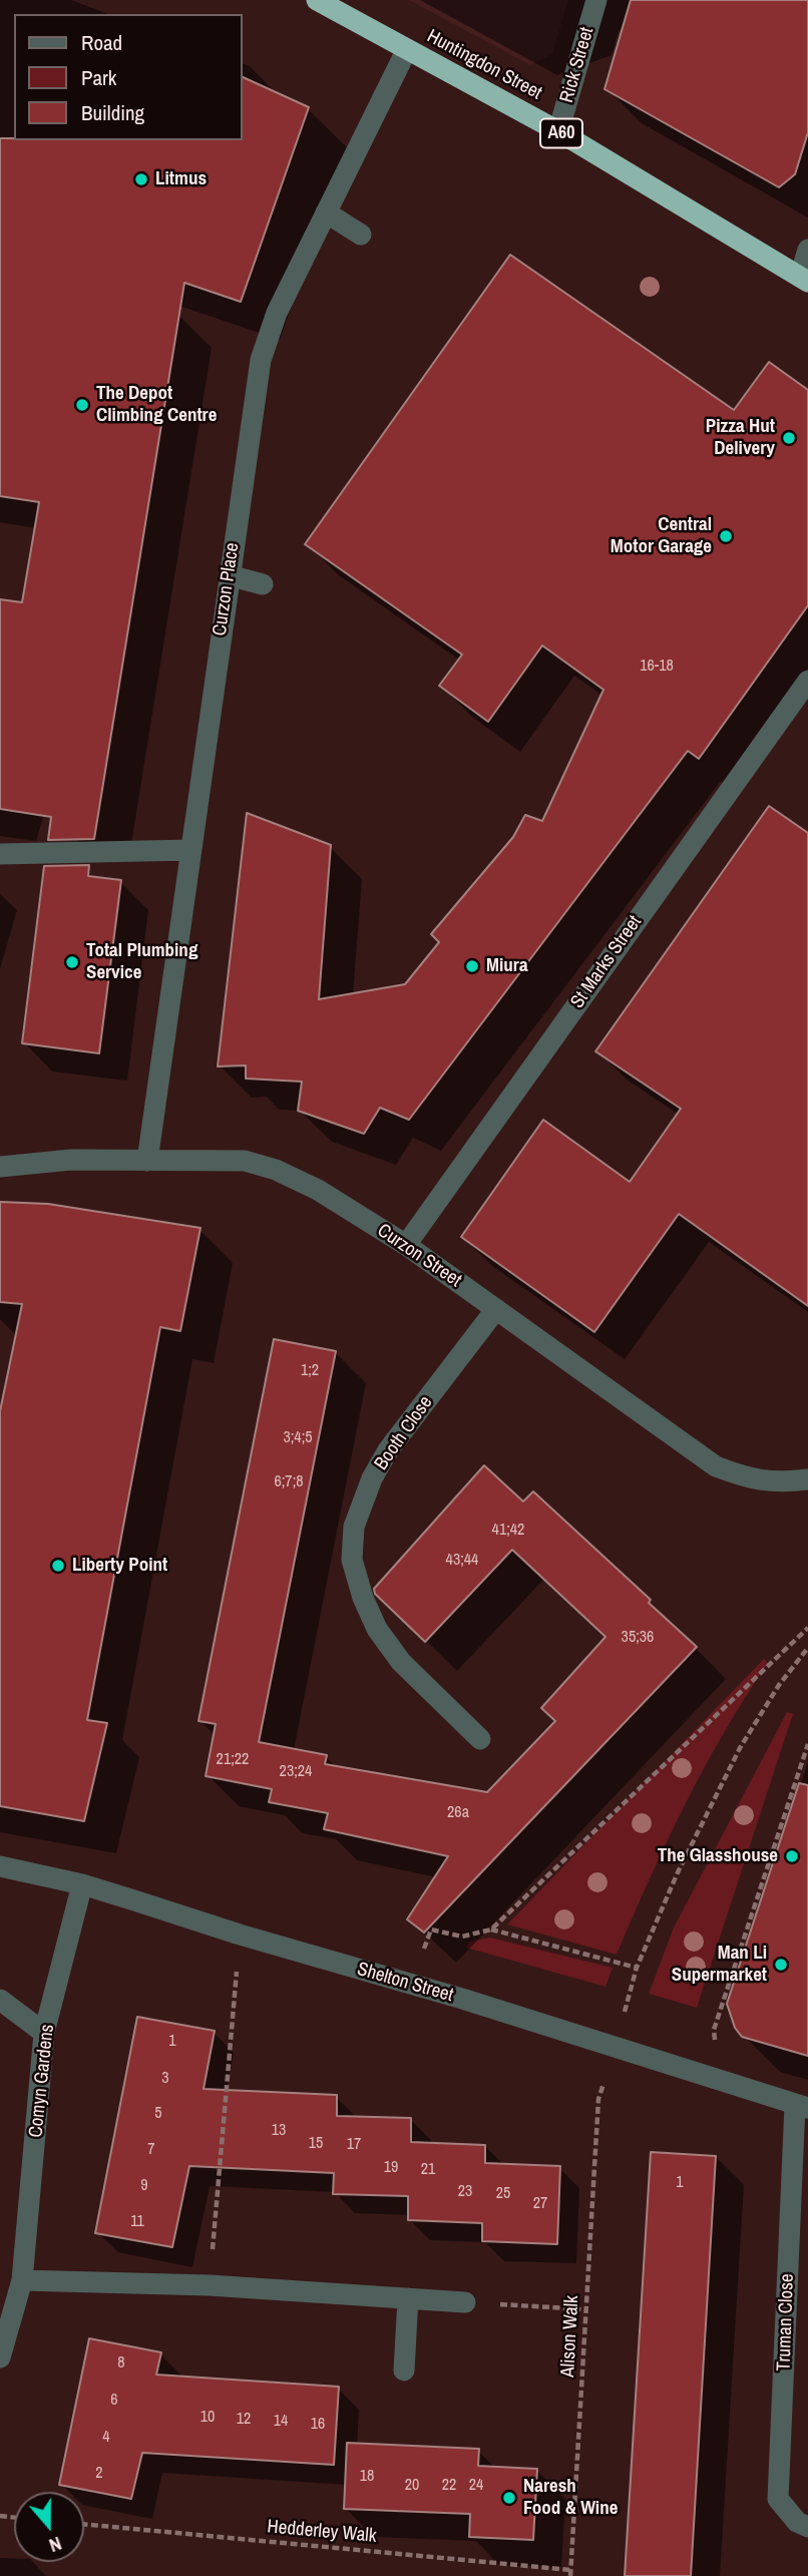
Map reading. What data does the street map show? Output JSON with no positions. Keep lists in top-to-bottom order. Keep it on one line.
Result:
{"streets":{"highway":["Huntingdon Street","A60"],"street":["Rick Street","Curzon Place","St Marks Street","Curzon Street","Booth Close","Shelton Street","Comyn Gardens","Truman Close"],"path":["Alison Walk","Hedderley Walk"]},"crossings":[["Huntingdon Street","Rick Street"],["Huntingdon Street","Curzon Place"],["Curzon Place","Curzon Street"],["St Marks Street","Curzon Street"],["Curzon Street","Booth Close"],["Shelton Street","Comyn Gardens"],["Shelton Street","Truman Close"],["Alison Walk","Hedderley Walk"]],"places":["Litmus","The Depot Climbing Centre","Pizza Hut Delivery","Central Motor Garage","Total Plumbing Service","Miura","Liberty Point","The Glasshouse","Man Li Supermarket","Naresh Food & Wine"],"house_numbers":["16-18","1;2","3;4;5","6;7;8","41;42","43;44","35;36","21;22","23;24","26a","1","3","5","13","15","17","7","19","21","1","9","23","25","27","11","8","6","10","12","14","16","4","2","18","20","22","24"],"legend":["Road","Park","Building"],"north":"bottom"}
